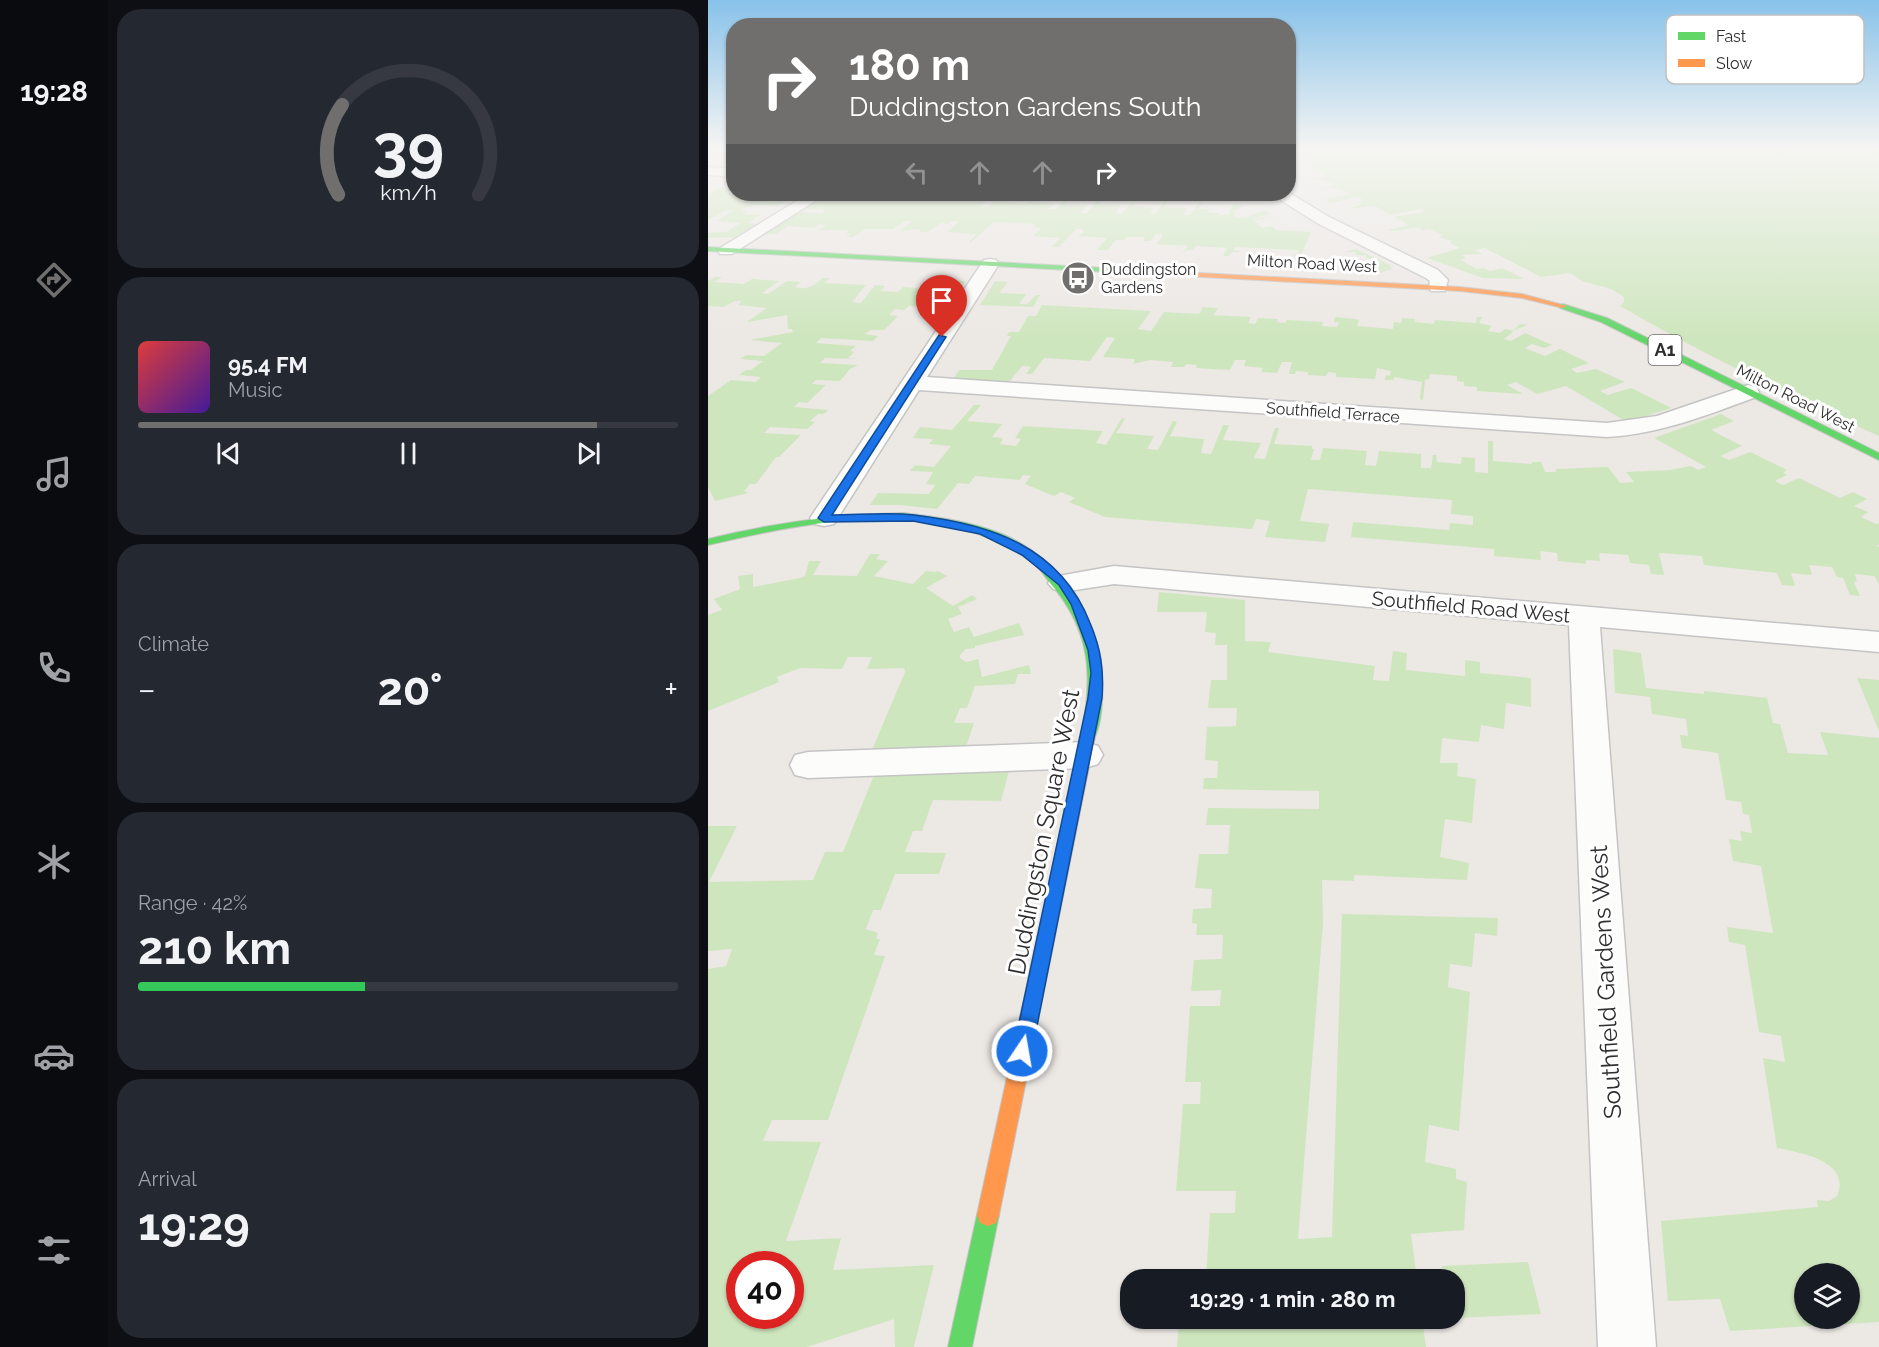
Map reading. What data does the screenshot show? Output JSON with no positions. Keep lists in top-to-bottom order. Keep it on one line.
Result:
{"streets":{"main road":["Milton Road West","A1","Duddingston Square West"],"street":["Southfield Terrace","Southfield Road West","Southfield Gardens West"]},"crossings":[["Milton Road West","Southfield Terrace"],["Southfield Road West","Duddingston Square West"],["Southfield Road West","Southfield Gardens West"]],"places":{"bus stop":["Duddingston Gardens"]},"legend":["Fast","Slow"],"page":{"tabs":"19:28","turn":["180 m","Duddingston Gardens South"],"song":["95.4 FM","Music"],"tile":["Climate",["Range · 42%","210 km"],["Arrival","19:29"]],"heat":["−","20°","+"],"limit":"40","trip":"19:29 · 1 min · 280 m","gauge":["39","km/h"]}}
